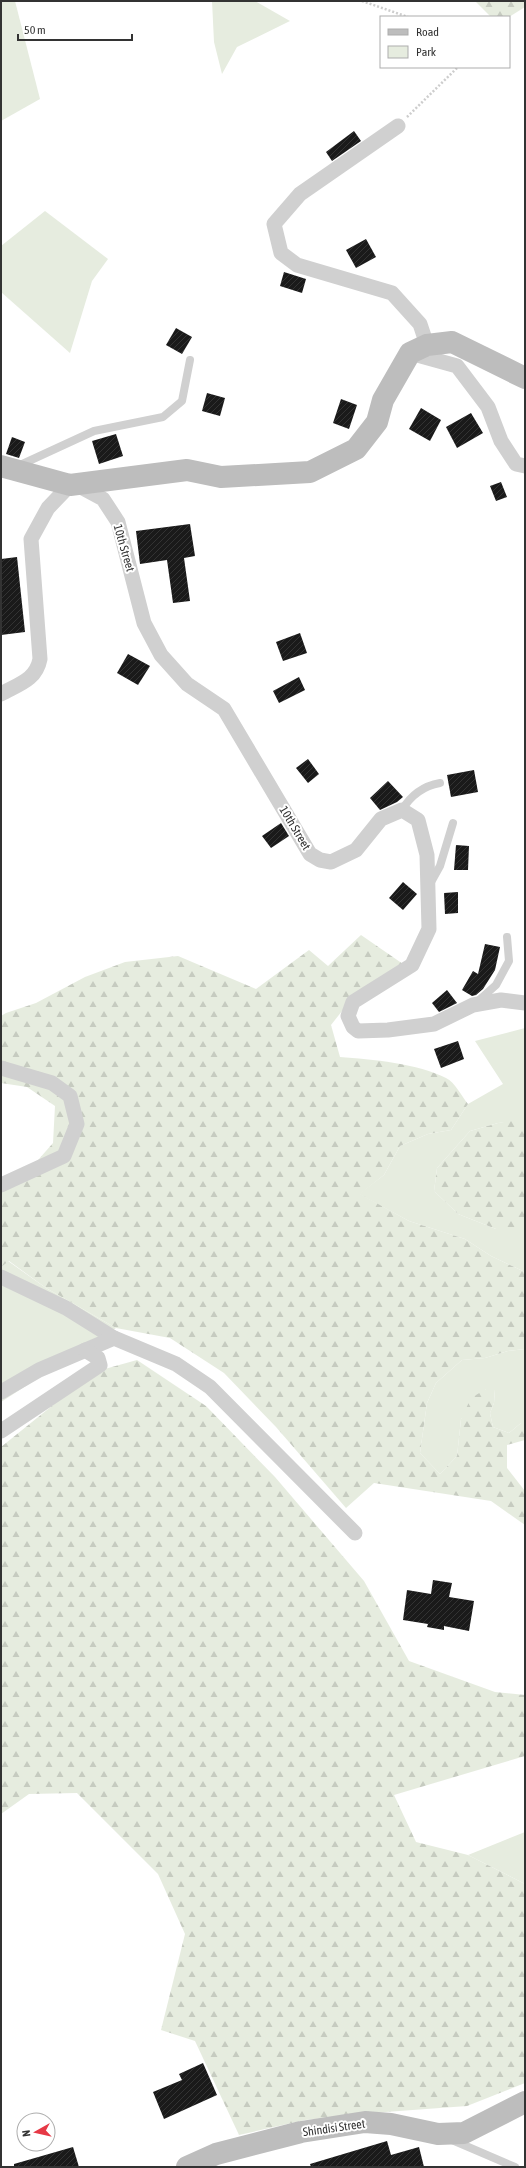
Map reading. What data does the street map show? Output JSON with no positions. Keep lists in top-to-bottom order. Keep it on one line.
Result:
{"streets":{"street":["10th Street","Shindisi Street"]},"legend":["Road","Park"],"scale_bar":"50 m","north":"left"}
